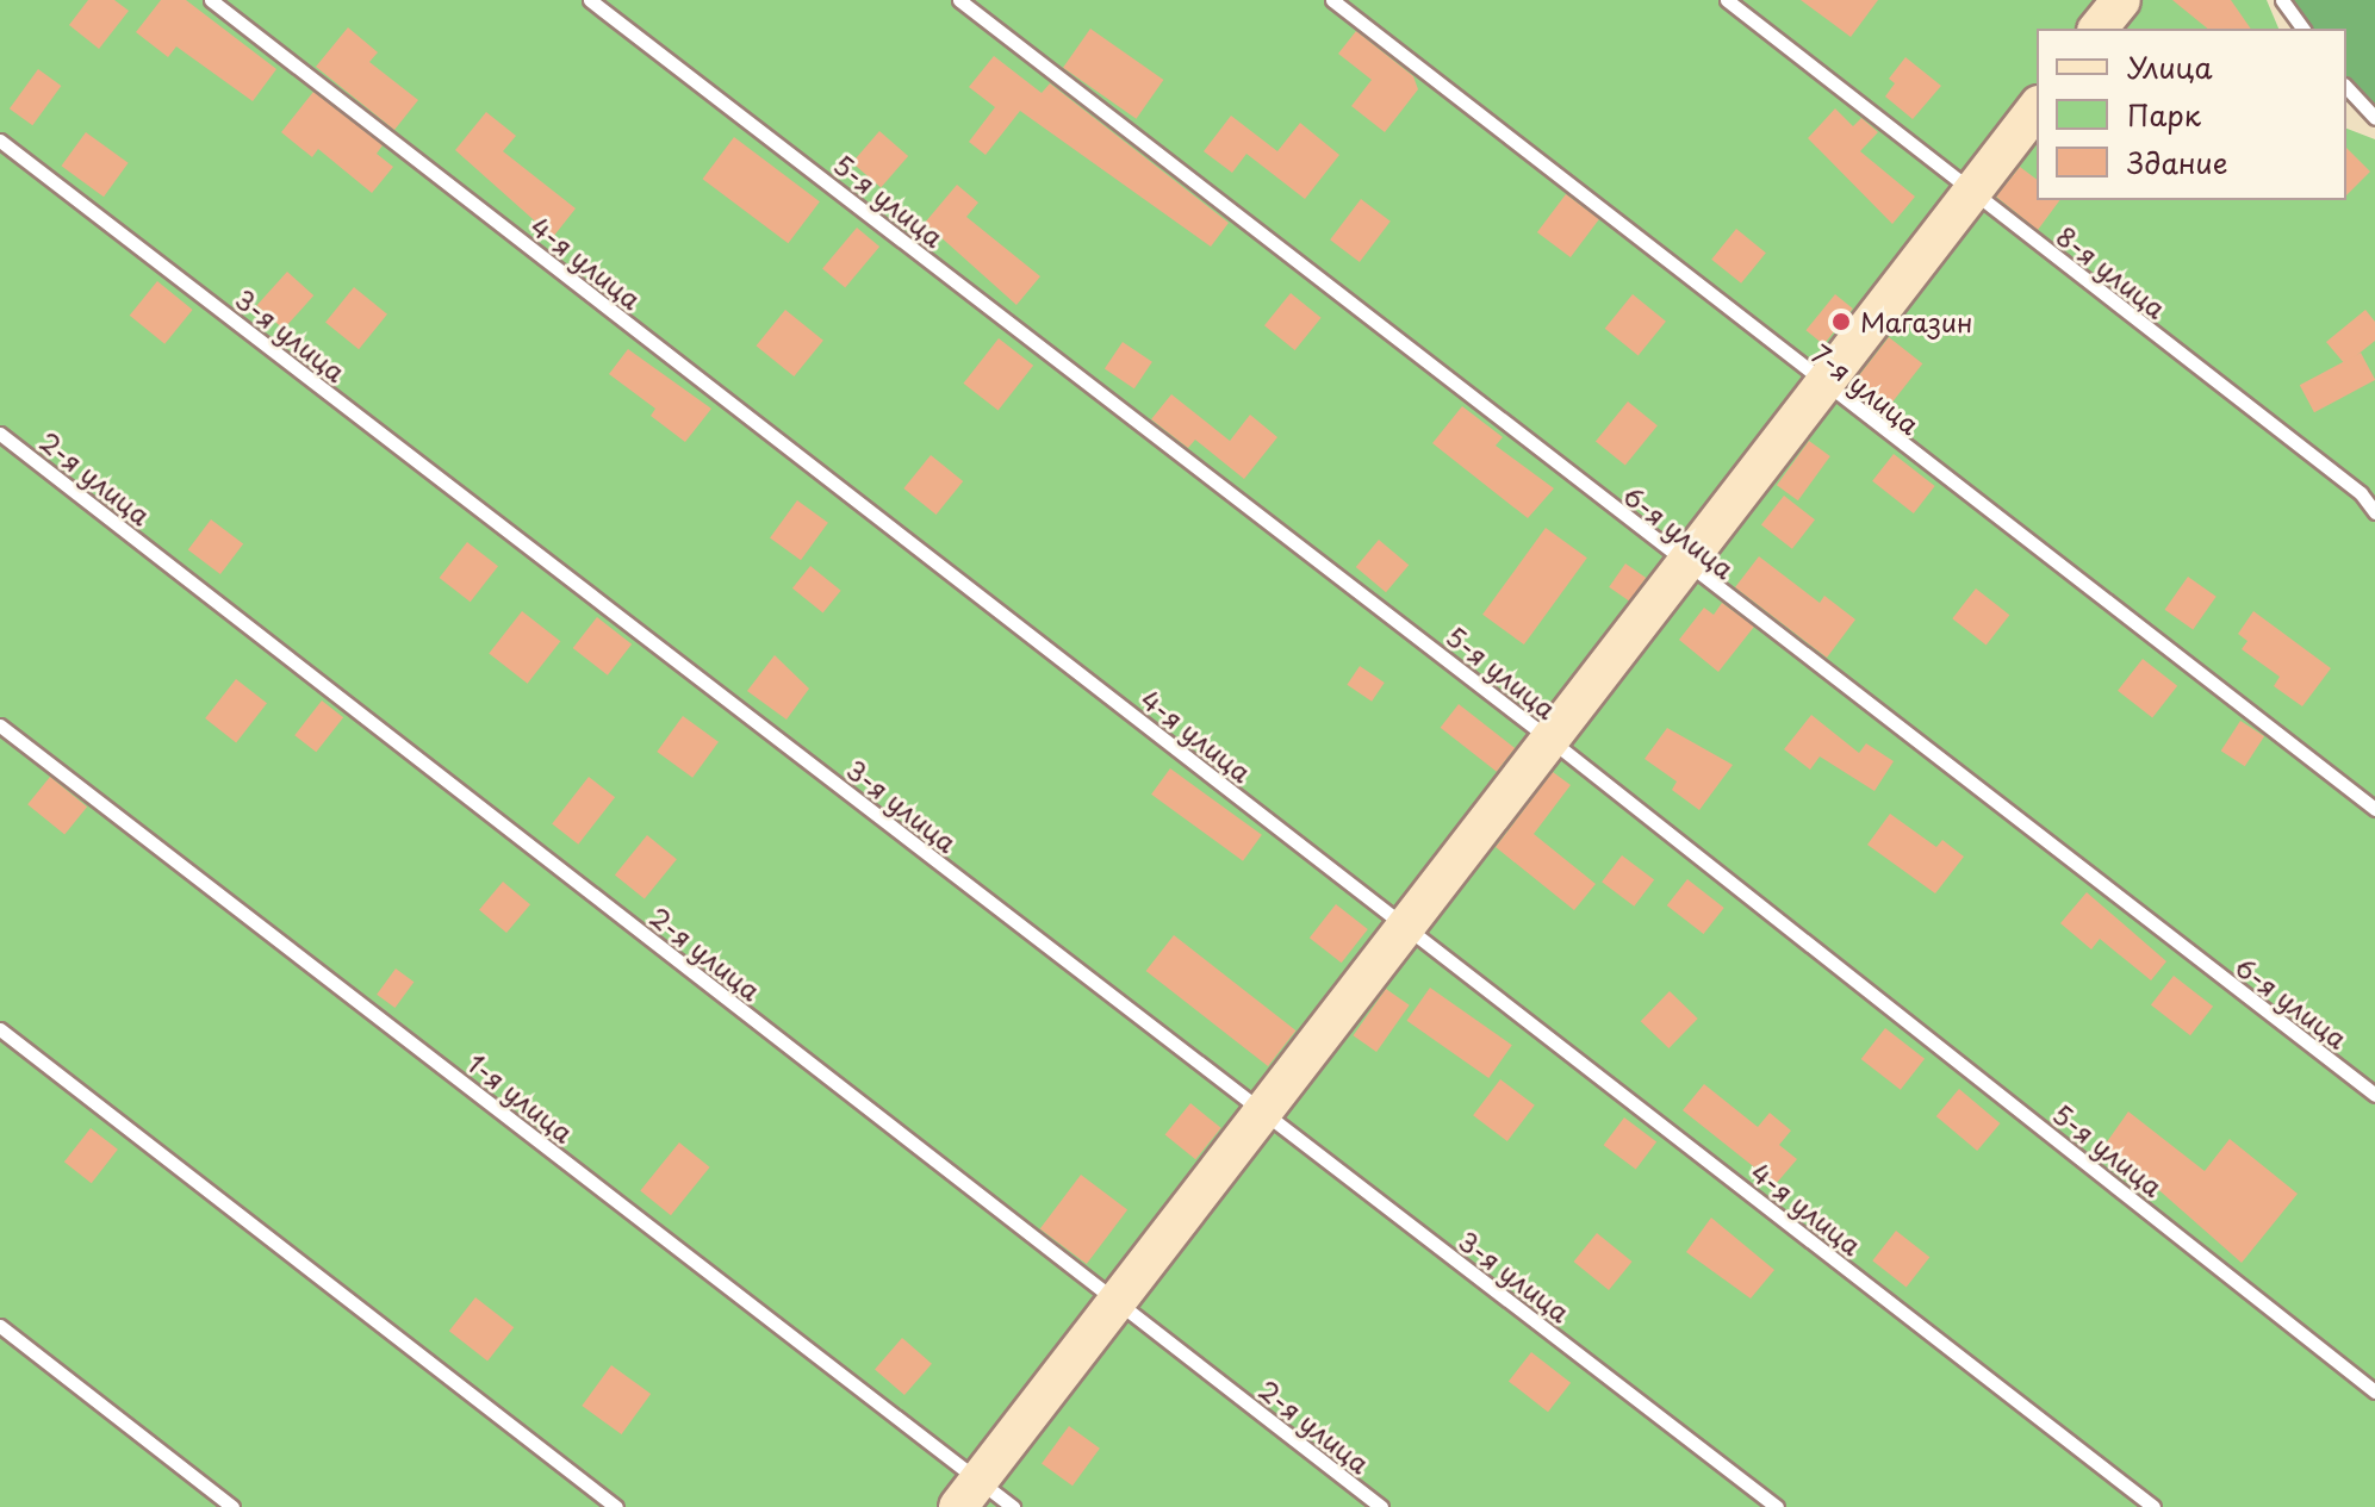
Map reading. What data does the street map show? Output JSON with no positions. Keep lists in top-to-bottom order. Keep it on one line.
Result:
{"streets":{"lane":["5-я улица","4-я улица","8-я улица","3-я улица","7-я улица","2-я улица","6-я улица","1-я улица"]},"places":["Магазин"],"legend":["Улица","Парк","Здание"]}
